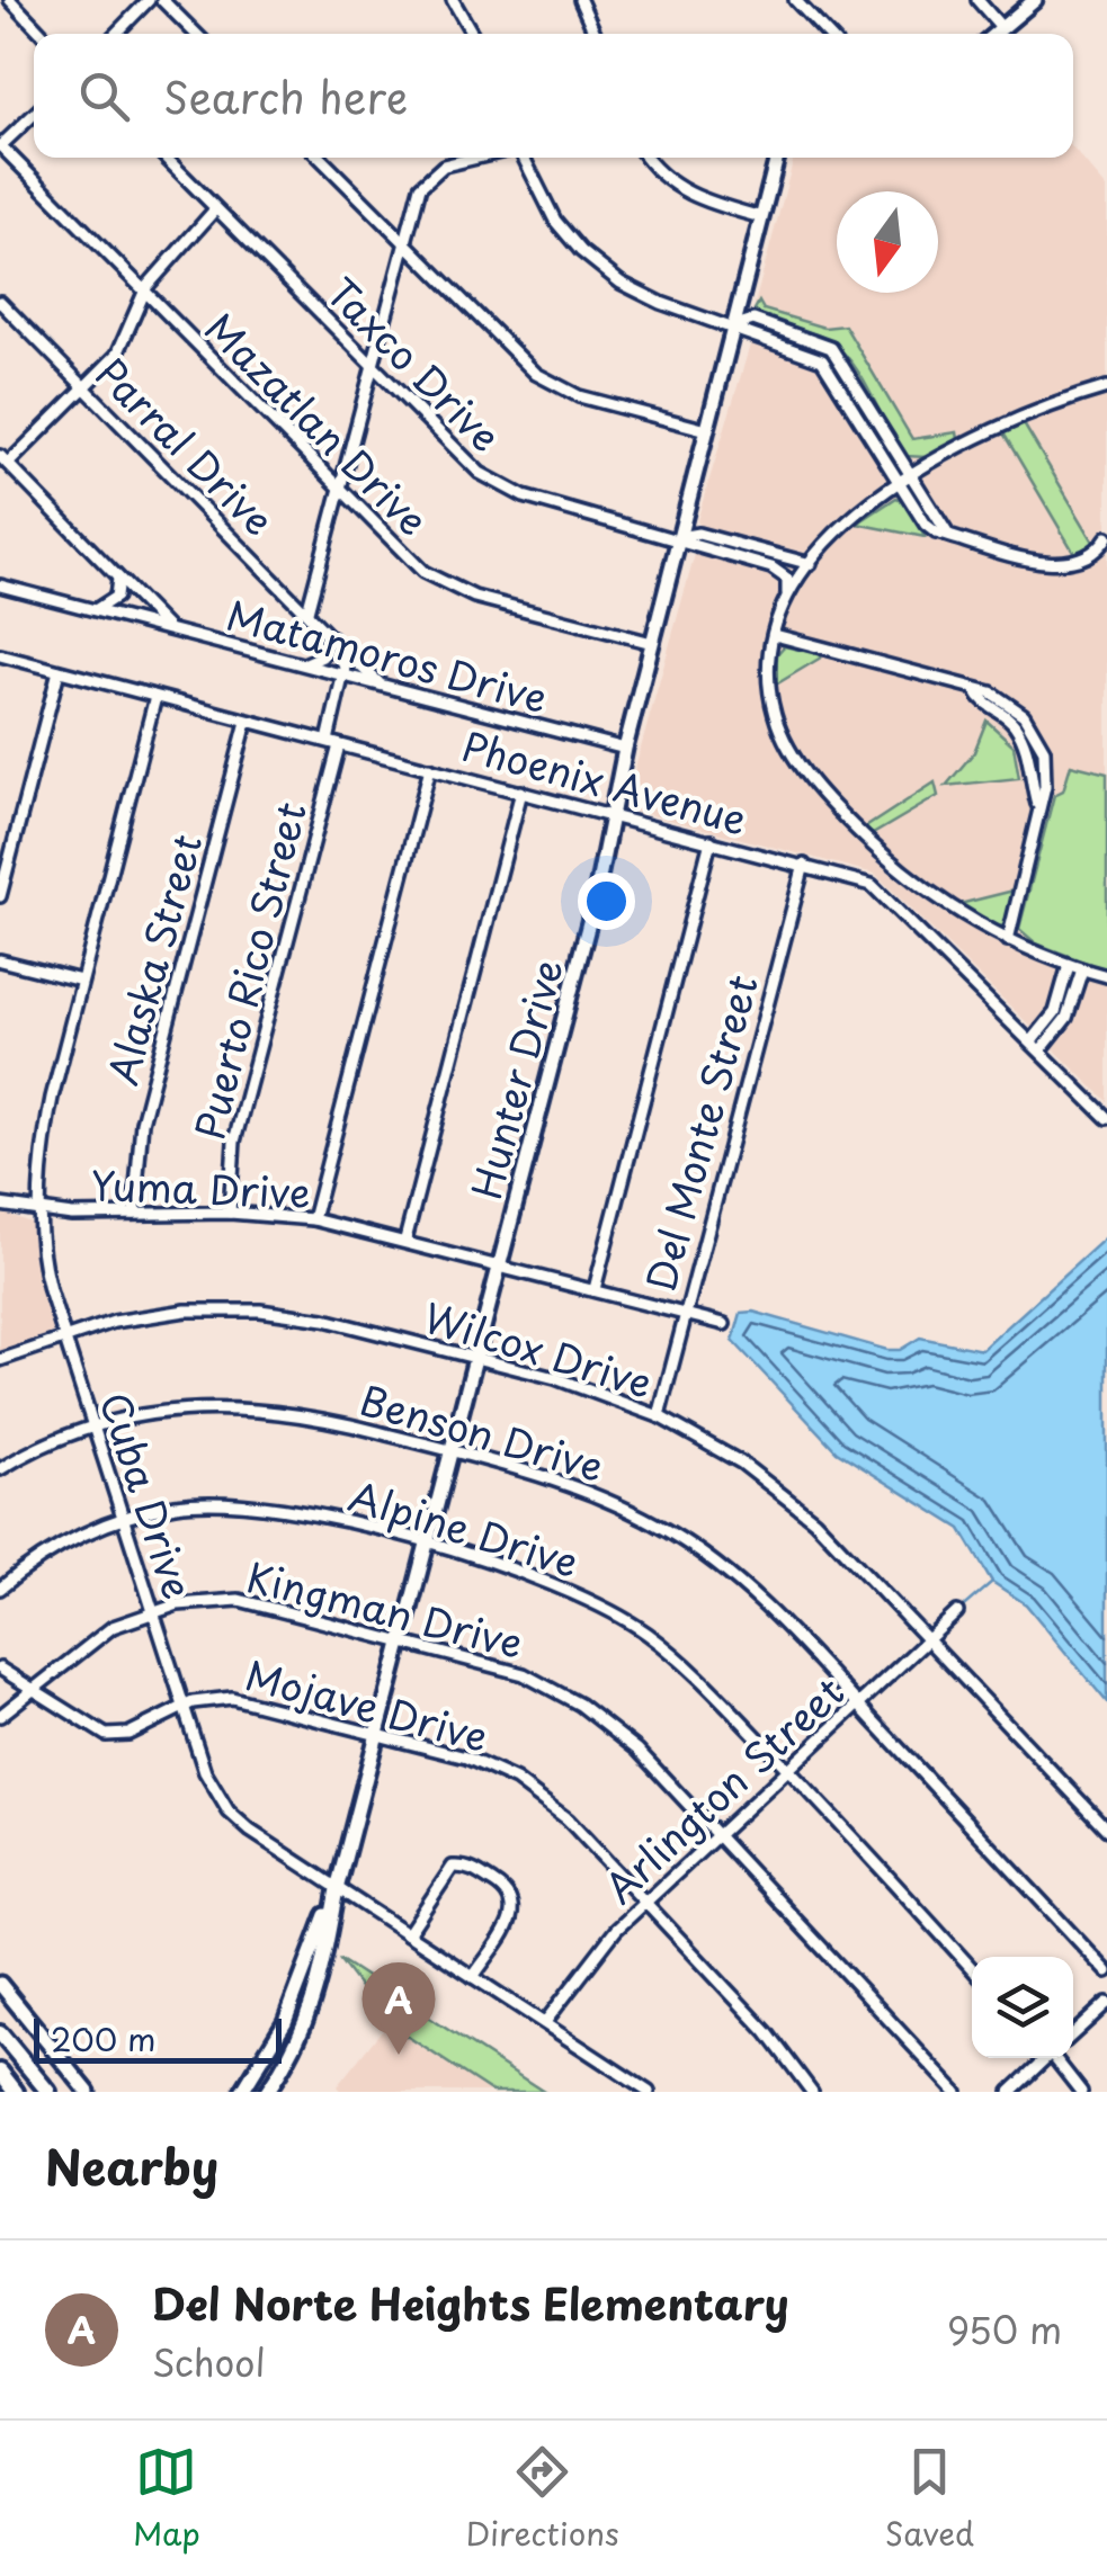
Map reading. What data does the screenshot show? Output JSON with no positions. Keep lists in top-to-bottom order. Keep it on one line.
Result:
{"streets":{"main road":["Hunter Drive"],"street":["Taxco Drive","Mazatlan Drive","Parral Drive","Matamoros Drive","Phoenix Avenue","Alaska Street","Puerto Rico Street","Del Monte Street","Yuma Drive","Wilcox Drive","Benson Drive","Cuba Drive","Alpine Drive","Kingman Drive","Mojave Drive","Arlington Street"]},"crossings":[["Taxco Drive","Hunter Drive"],["Mazatlan Drive","Hunter Drive"],["Parral Drive","Matamoros Drive"],["Parral Drive","Puerto Rico Street"],["Matamoros Drive","Puerto Rico Street"],["Matamoros Drive","Hunter Drive"],["Phoenix Avenue","Alaska Street"],["Phoenix Avenue","Puerto Rico Street"],["Phoenix Avenue","Hunter Drive"],["Phoenix Avenue","Del Monte Street"],["Phoenix Avenue","Cuba Drive"],["Alaska Street","Yuma Drive"],["Puerto Rico Street","Yuma Drive"],["Hunter Drive","Yuma Drive"],["Hunter Drive","Wilcox Drive"],["Hunter Drive","Benson Drive"],["Hunter Drive","Cuba Drive"],["Hunter Drive","Alpine Drive"],["Hunter Drive","Kingman Drive"],["Hunter Drive","Mojave Drive"],["Del Monte Street","Yuma Drive"],["Del Monte Street","Wilcox Drive"],["Yuma Drive","Cuba Drive"],["Wilcox Drive","Cuba Drive"],["Wilcox Drive","Arlington Street"],["Benson Drive","Cuba Drive"],["Benson Drive","Arlington Street"],["Cuba Drive","Alpine Drive"],["Cuba Drive","Kingman Drive"],["Cuba Drive","Mojave Drive"],["Cuba Drive","Arlington Street"],["Alpine Drive","Arlington Street"],["Kingman Drive","Mojave Drive"],["Kingman Drive","Arlington Street"],["Mojave Drive","Arlington Street"]],"scale_bar":"200 m","north":"bottom","page":{"search":"Search here","pins":"A","scale":"200 m","heading":"Nearby","list":[{"mark":"A","name":"Del Norte Heights Elementary","note":"School","value":"950 m"}],"nav":["Map","Directions","Saved"]}}
